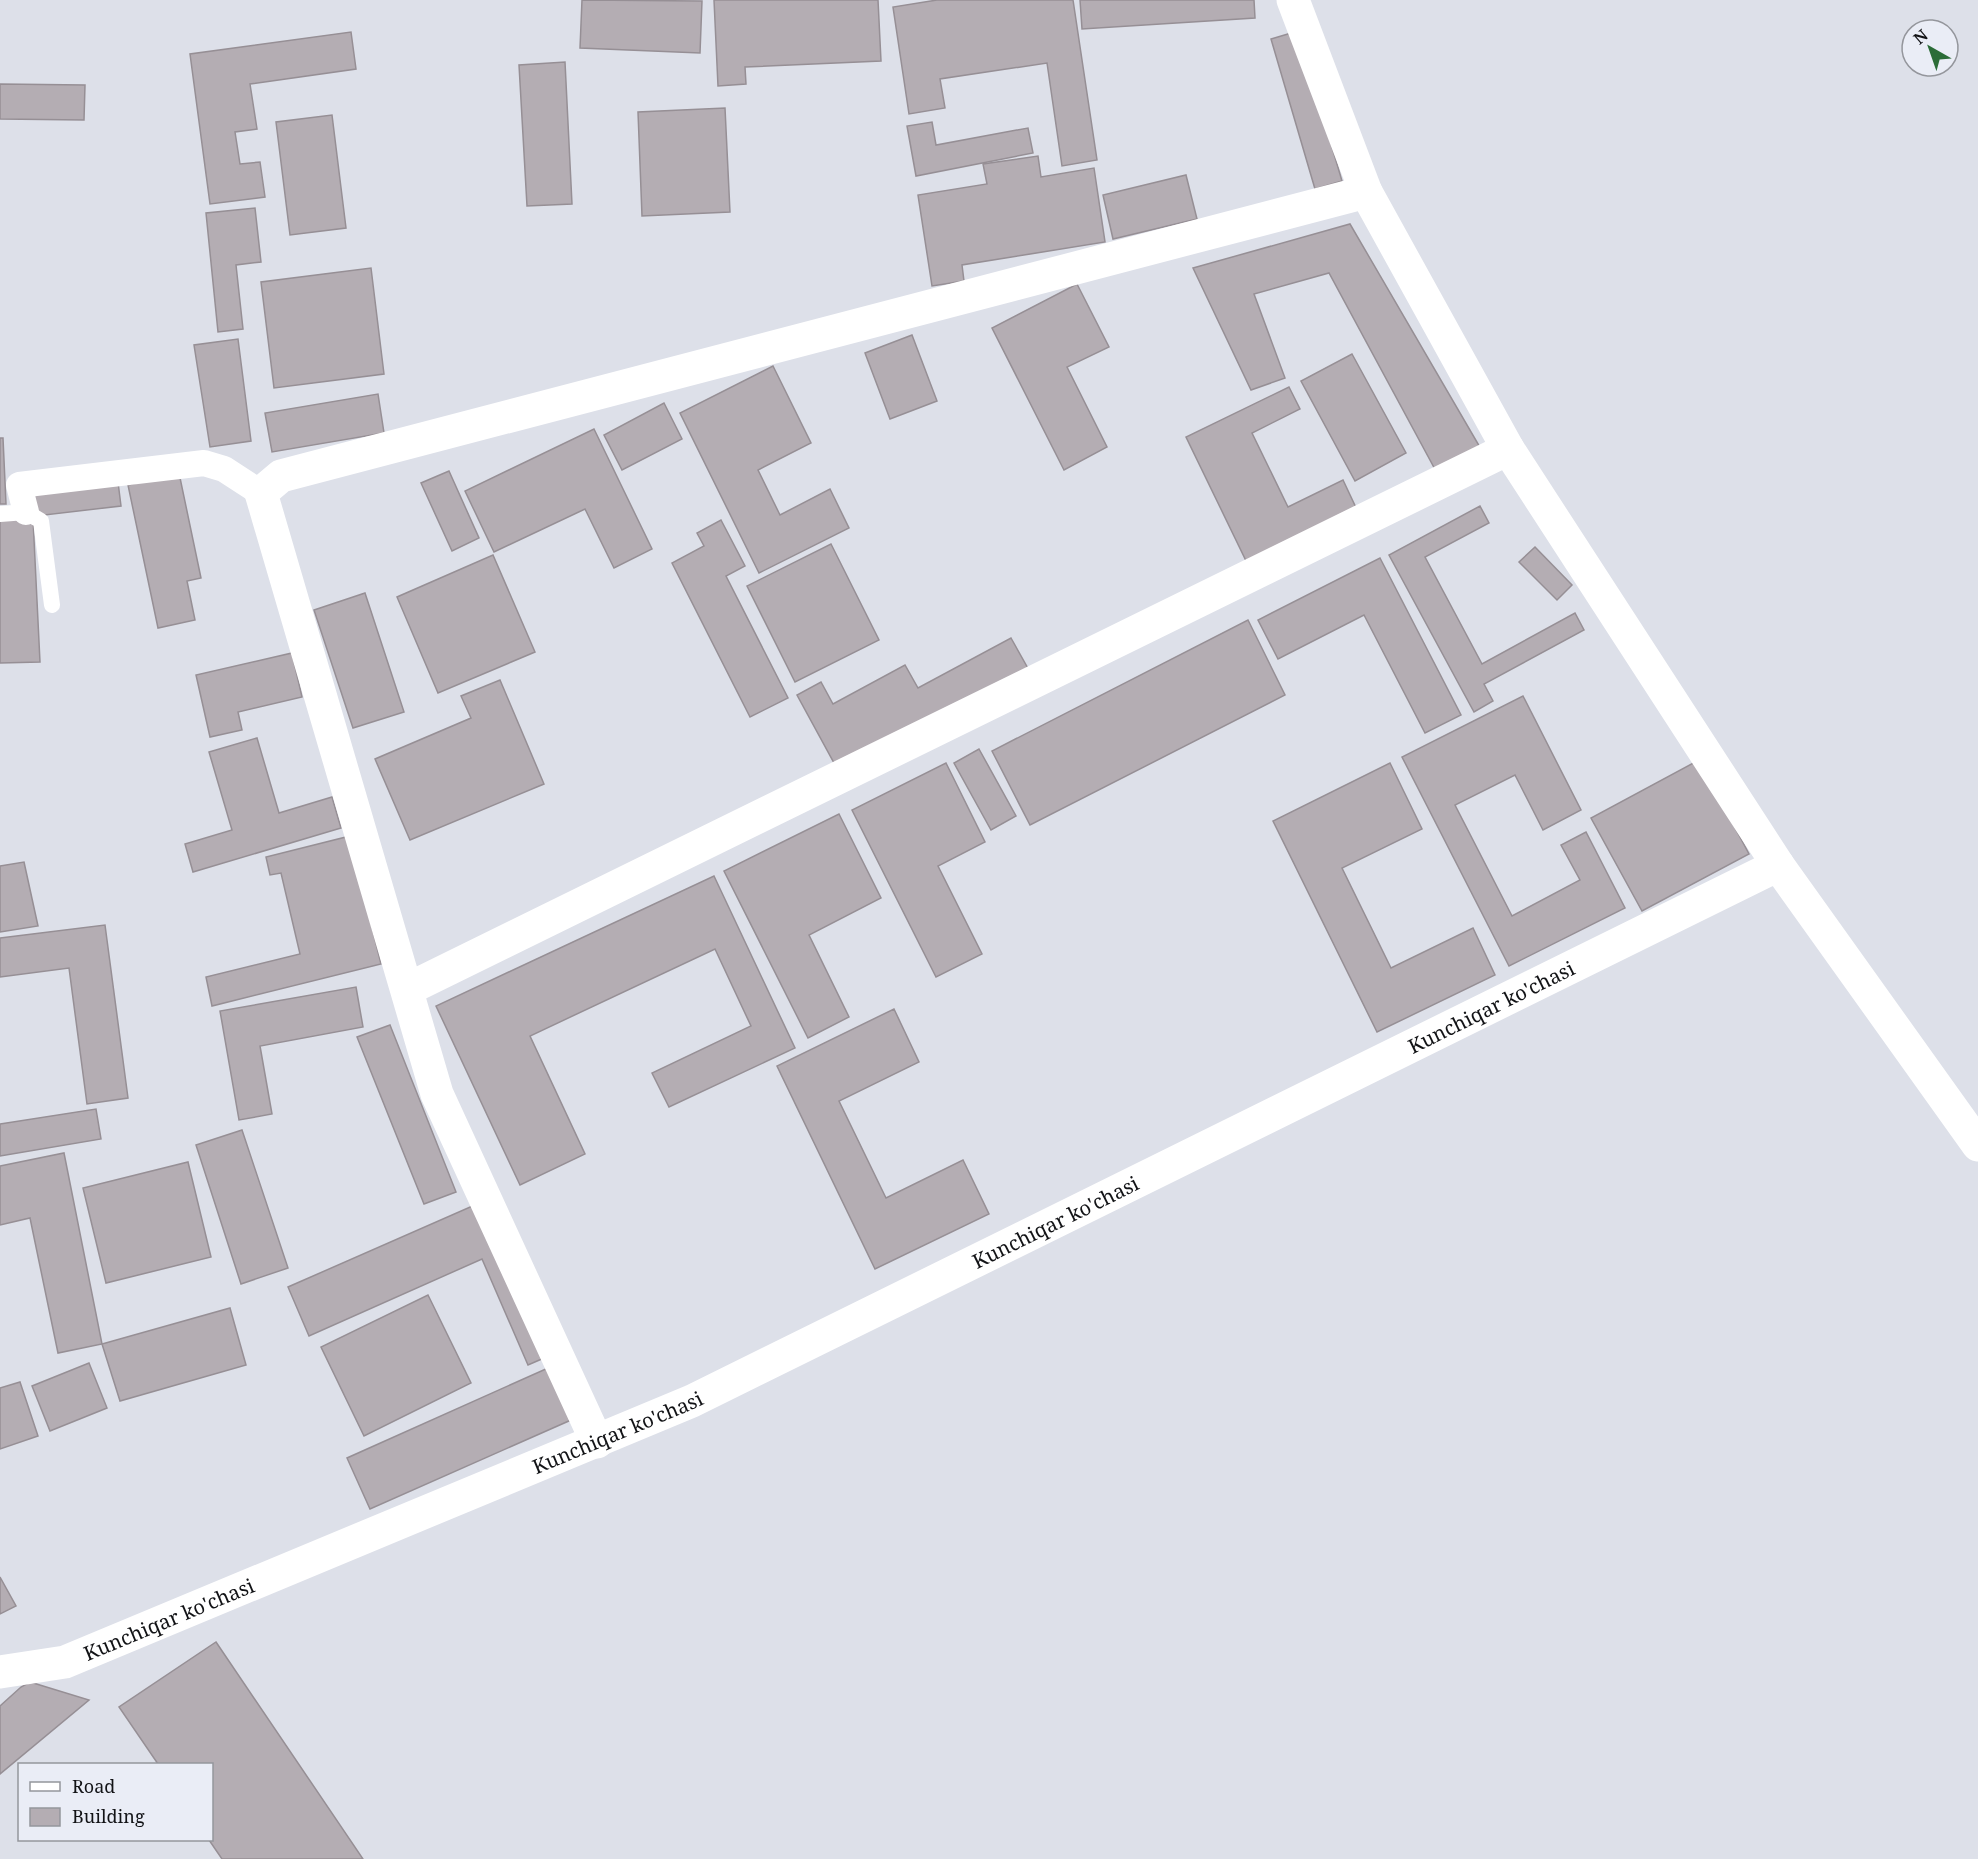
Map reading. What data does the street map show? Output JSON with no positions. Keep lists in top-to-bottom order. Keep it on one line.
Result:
{"streets":{"street":["Kunchiqar ko'chasi"]},"legend":["Road","Building"],"north":"top left"}
